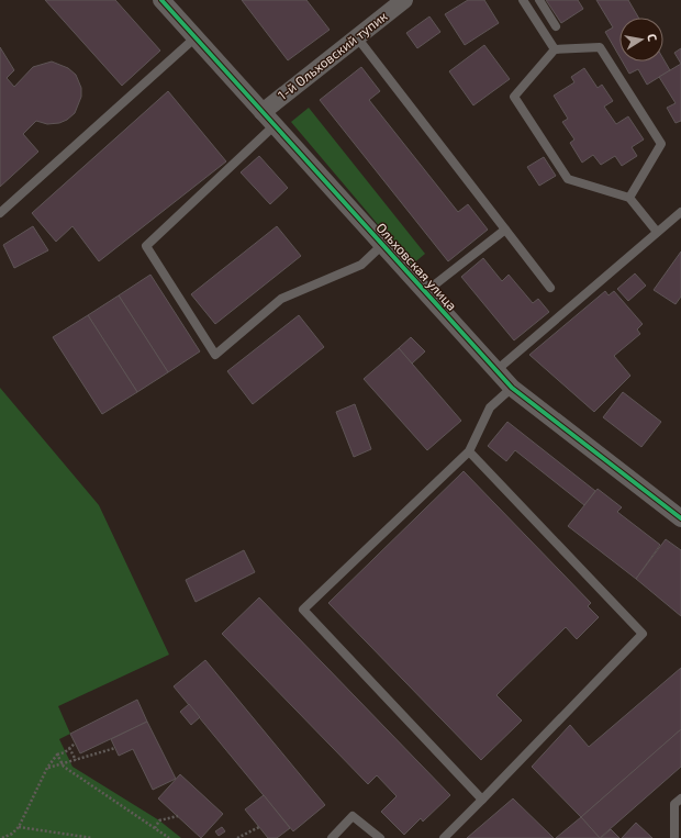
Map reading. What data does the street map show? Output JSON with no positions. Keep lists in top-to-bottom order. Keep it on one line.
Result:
{"streets":{"street":["1-й Ольховский тупик","Ольховская улица"]},"crossings":[["1-й Ольховский тупик","Ольховская улица"]],"north":"right"}
